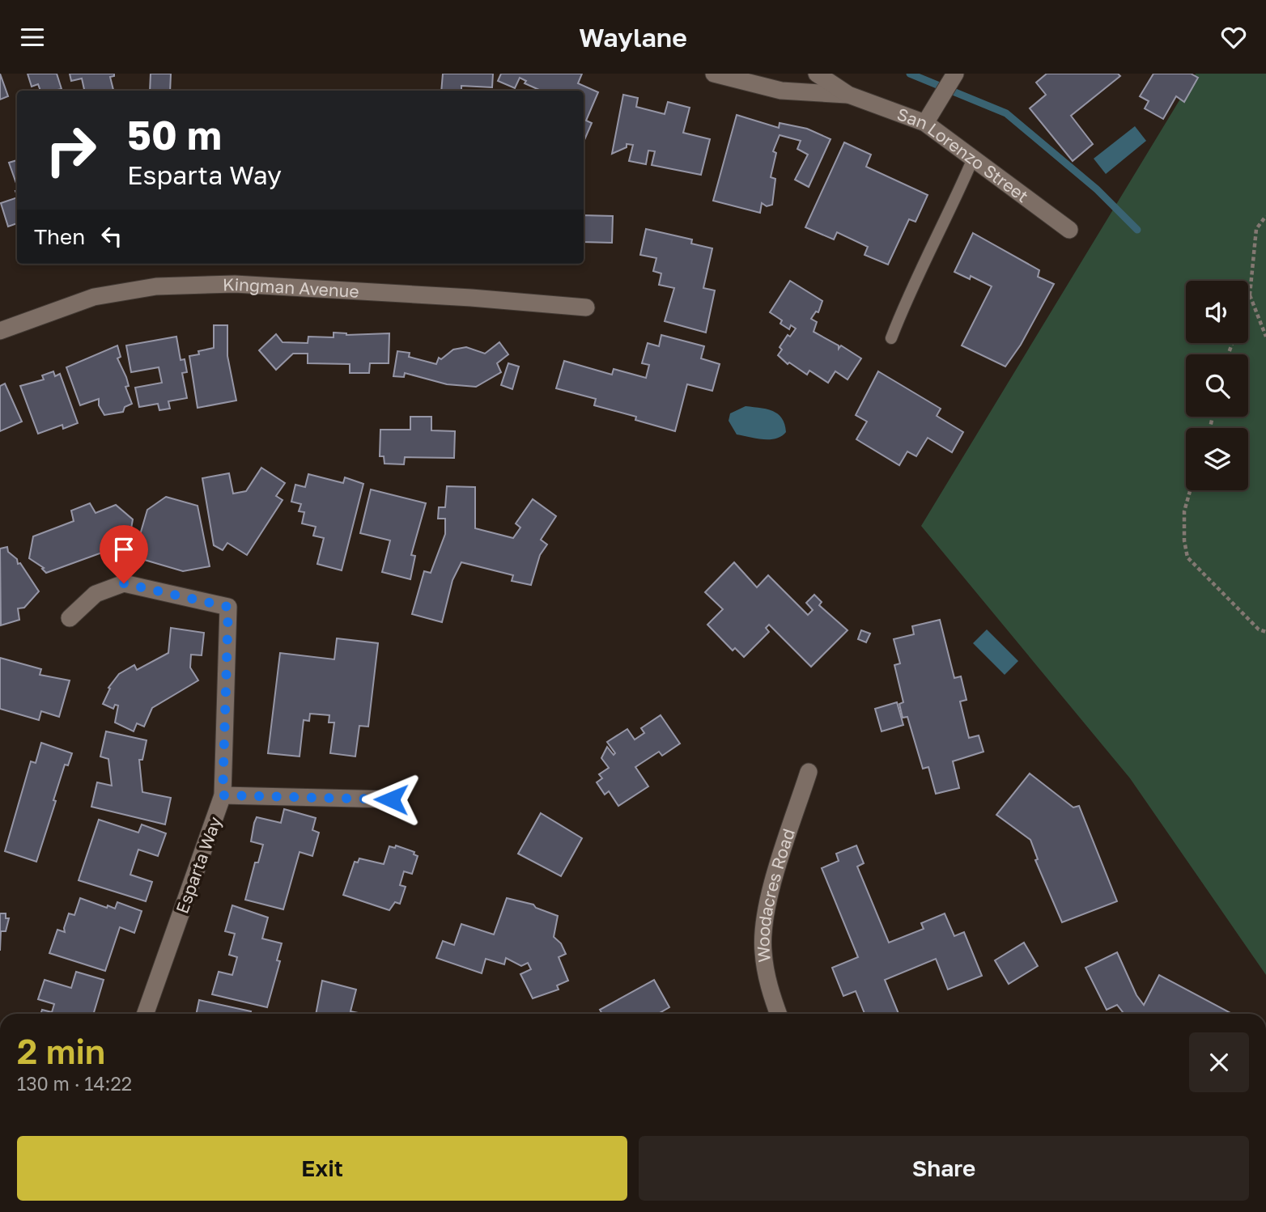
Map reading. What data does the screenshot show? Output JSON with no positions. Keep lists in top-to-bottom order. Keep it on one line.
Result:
{"streets":{"street":["San Lorenzo Street","Kingman Avenue","Esparta Way","Woodacres Road"]},"page":{"header":"Waylane","turn":["50 m","Esparta Way"],"then":"Then","heading":["2 min","130 m · 14:22"],"buttons":["Exit","Share"]}}
